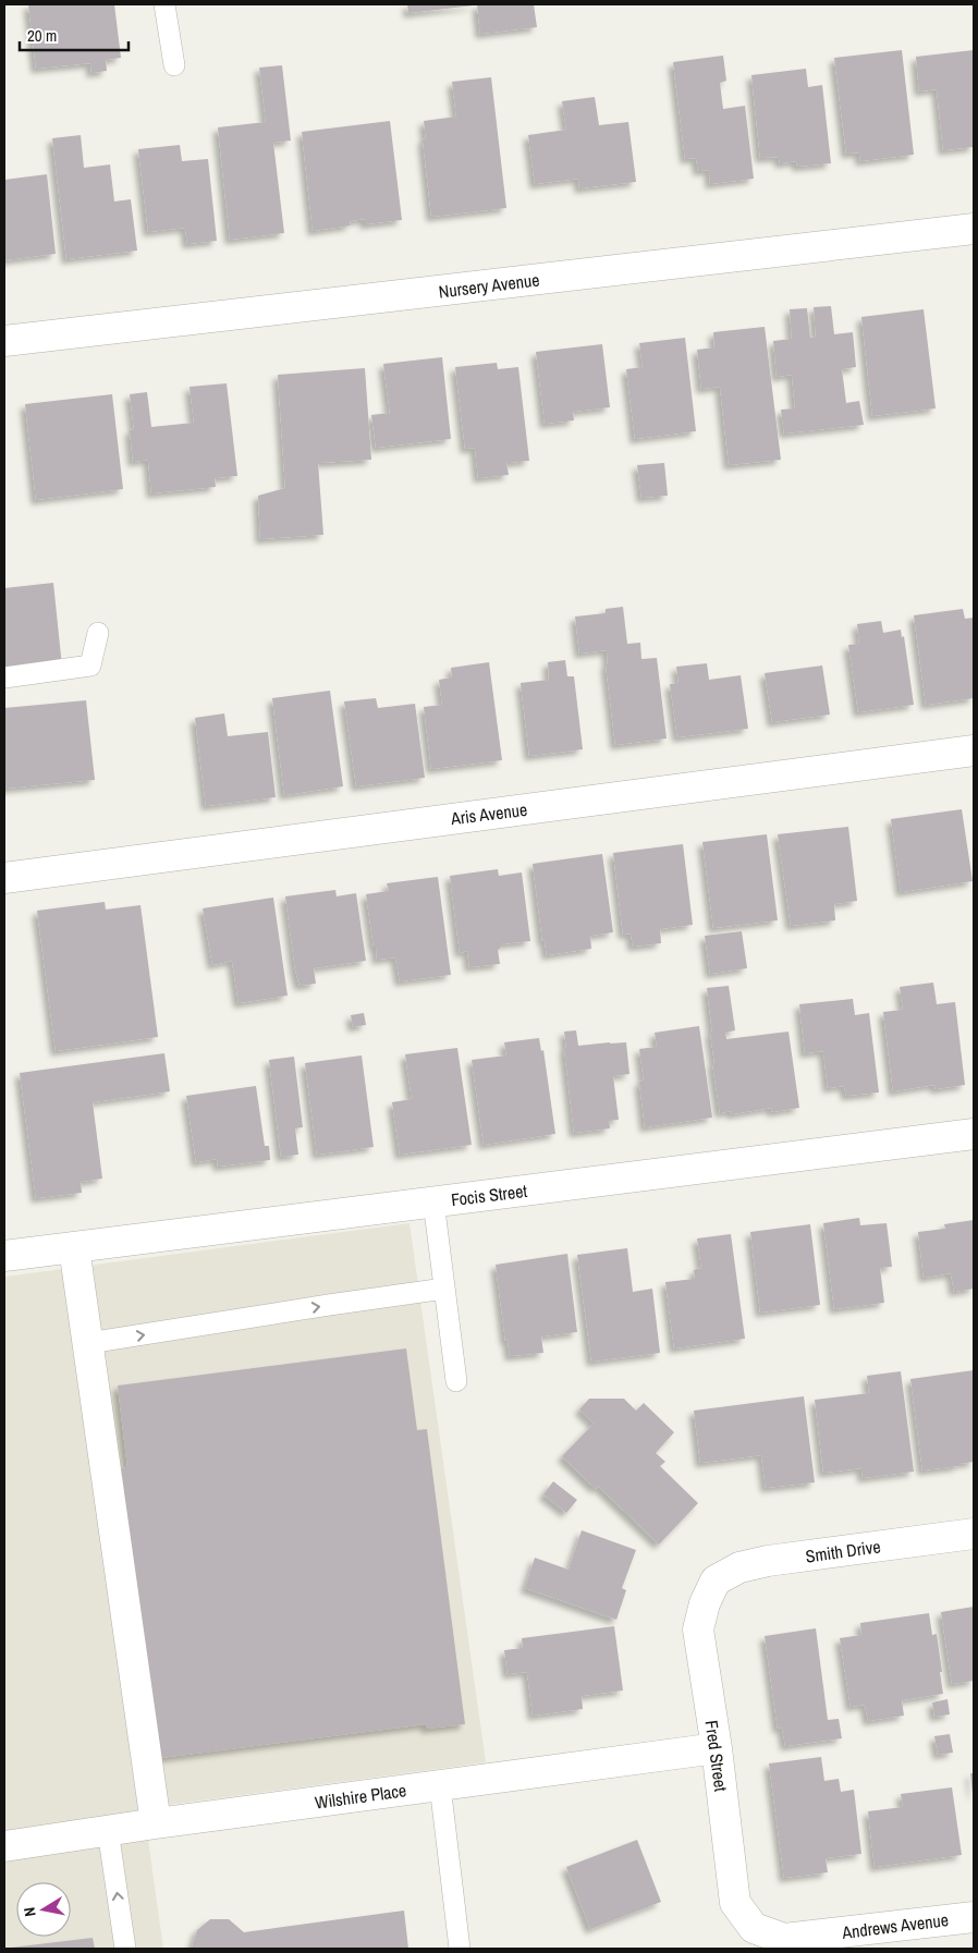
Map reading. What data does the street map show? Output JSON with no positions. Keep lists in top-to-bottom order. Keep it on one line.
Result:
{"streets":{"street":["Nursery Avenue","Aris Avenue","Focis Street","Smith Drive","Fred Street","Wilshire Place","Andrews Avenue"]},"crossings":[["Smith Drive","Fred Street"],["Fred Street","Wilshire Place"],["Fred Street","Andrews Avenue"]],"scale_bar":"20 m","north":"left"}
